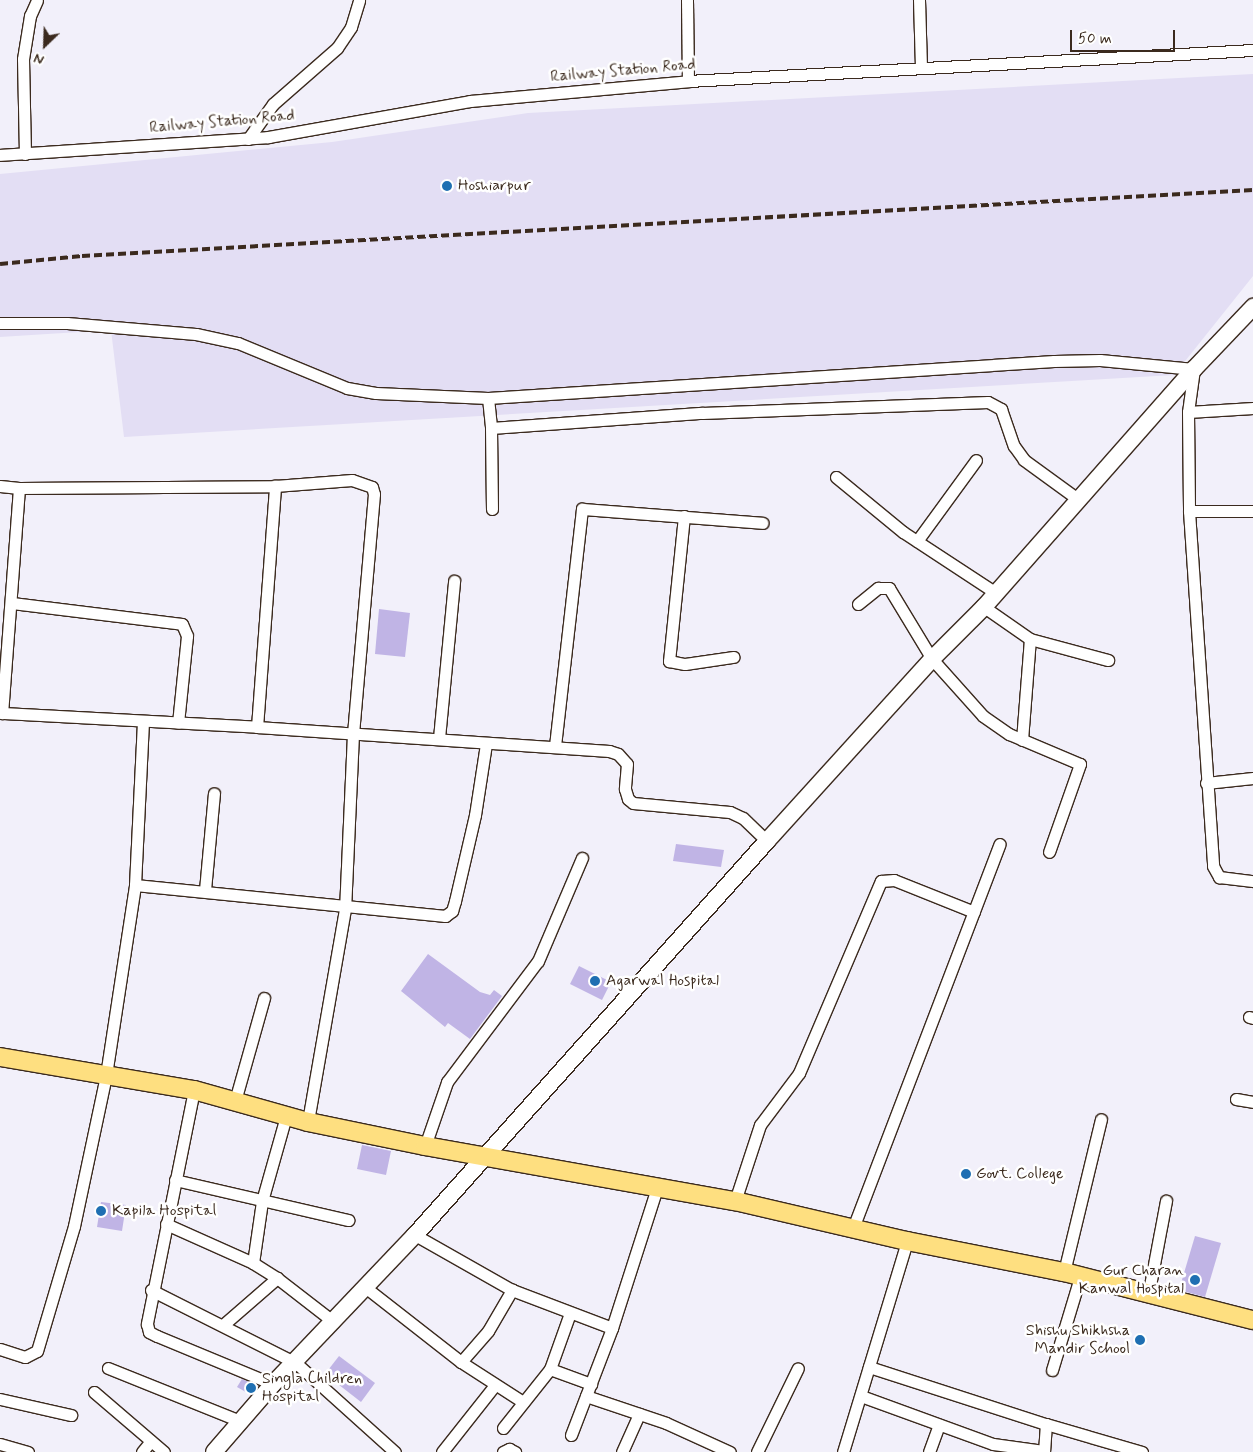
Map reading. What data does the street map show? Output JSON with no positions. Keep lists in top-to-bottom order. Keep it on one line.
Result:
{"streets":{"street":["Railway Station Road"]},"places":["Hoshiarpur","Agarwal Hospital","Govt. College","Kapila Hospital","Gur Charan Kanwal Hospital","Shishu Shikhsha Mandir School","Singla Children Hospital"],"scale_bar":"50 m","north":"bottom left"}
